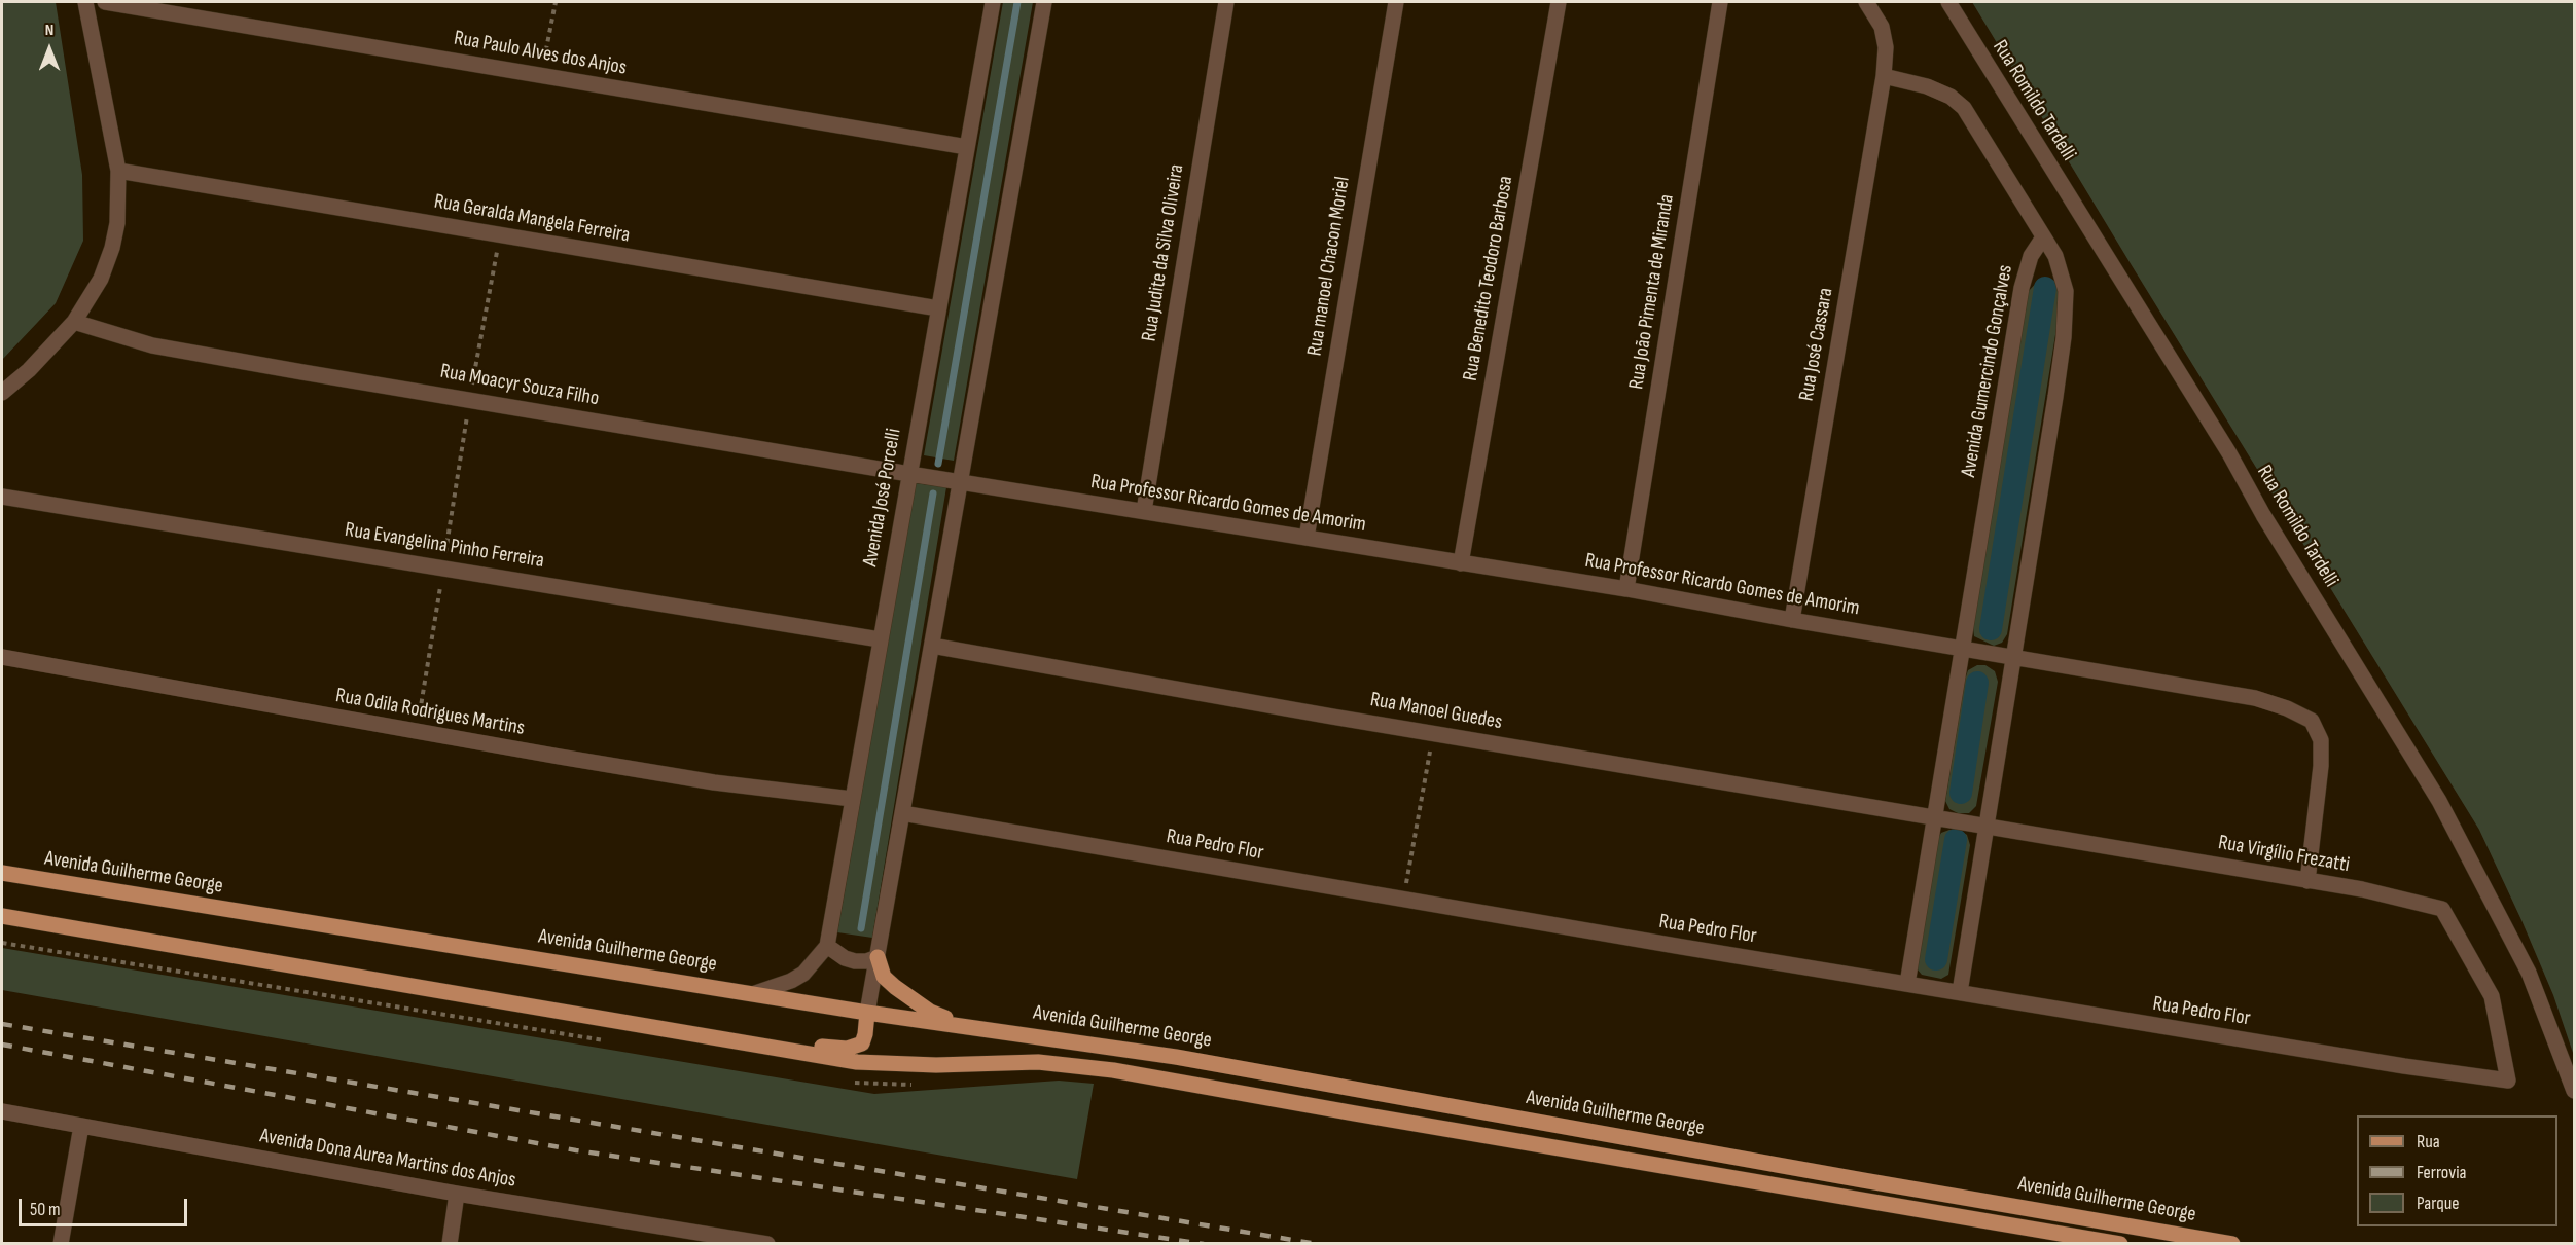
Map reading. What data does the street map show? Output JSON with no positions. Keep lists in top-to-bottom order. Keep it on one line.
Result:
{"streets":{"main road":["Avenida Guilherme George"],"street":["Rua Paulo Alves dos Anjos","Rua Romildo Tardelli","Rua Geralda Mangela Ferreira","Rua Judite da Silva Oliveira","Rua manoel Chacon Moriel","Rua Benedito Teodoro Barbosa","Rua João Pimenta de Miranda","Rua José Cassara","Avenida Gumercindo Gonçalves","Rua Moacyr Souza Filho","Avenida José Porcelli","Rua Professor Ricardo Gomes de Amorim","Rua Evangelina Pinho Ferreira","Rua Manoel Guedes","Rua Odila Rodrigues Martins","Rua Pedro Flor","Rua Virgílio Frezatti","Avenida Dona Aurea Martins dos Anjos"]},"crossings":[["Rua Paulo Alves dos Anjos","Avenida José Porcelli"],["Rua Geralda Mangela Ferreira","Avenida José Porcelli"],["Rua Judite da Silva Oliveira","Rua Professor Ricardo Gomes de Amorim"],["Rua manoel Chacon Moriel","Rua Professor Ricardo Gomes de Amorim"],["Rua Benedito Teodoro Barbosa","Rua Professor Ricardo Gomes de Amorim"],["Rua João Pimenta de Miranda","Rua Professor Ricardo Gomes de Amorim"],["Rua José Cassara","Rua Professor Ricardo Gomes de Amorim"],["Avenida Gumercindo Gonçalves","Rua Professor Ricardo Gomes de Amorim"],["Avenida Gumercindo Gonçalves","Rua Manoel Guedes"],["Avenida Gumercindo Gonçalves","Rua Pedro Flor"],["Avenida Gumercindo Gonçalves","Rua Virgílio Frezatti"],["Rua Moacyr Souza Filho","Avenida José Porcelli"],["Rua Moacyr Souza Filho","Rua Professor Ricardo Gomes de Amorim"],["Avenida José Porcelli","Rua Evangelina Pinho Ferreira"],["Avenida José Porcelli","Rua Odila Rodrigues Martins"],["Rua Professor Ricardo Gomes de Amorim","Rua Virgílio Frezatti"],["Rua Manoel Guedes","Rua Virgílio Frezatti"],["Rua Pedro Flor","Rua Virgílio Frezatti"]],"legend":["Rua","Ferrovia","Parque"],"scale_bar":"50 m","north":"top"}
